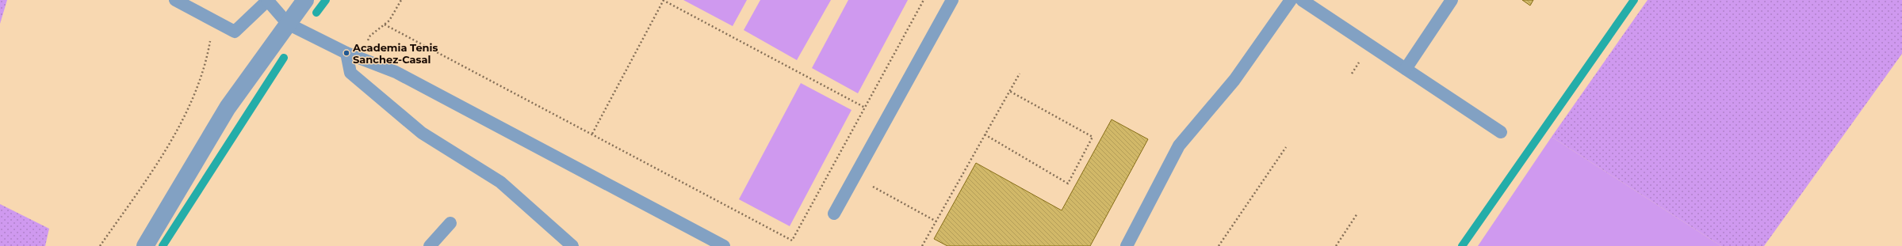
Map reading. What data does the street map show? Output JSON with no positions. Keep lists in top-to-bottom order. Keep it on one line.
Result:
{"places":["Academia Tenis Sanchez-Casal"]}
